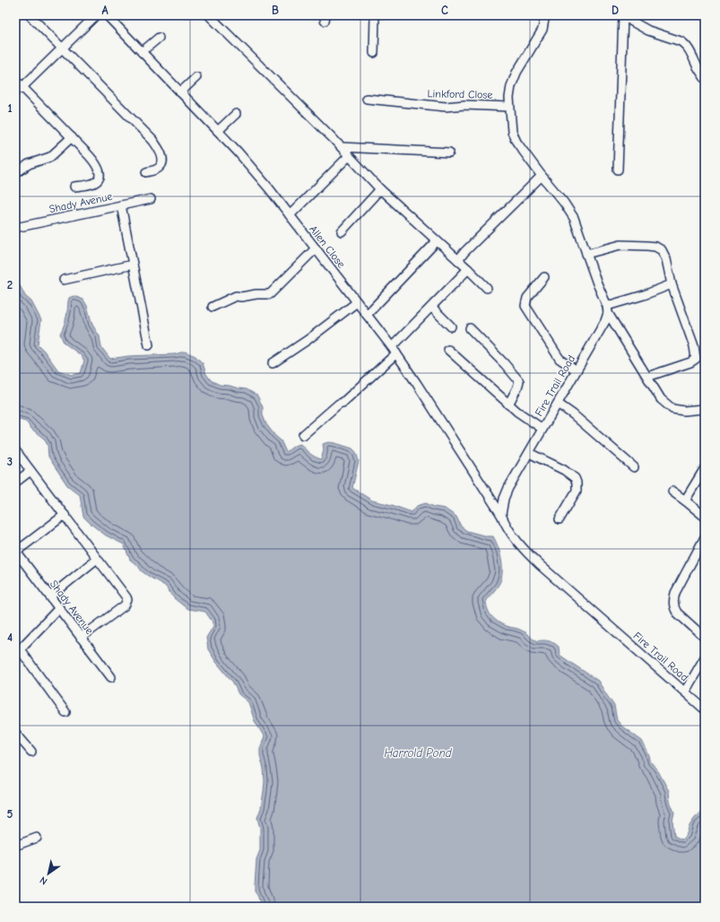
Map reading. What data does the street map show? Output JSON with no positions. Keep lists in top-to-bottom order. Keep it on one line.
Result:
{"streets":{"street":["Linkford Close","Shady Avenue","Allen Close","Fire Trail Road"]},"crossings":[["Allen Close","Fire Trail Road"]],"water":["Harrold Pond"],"north":"bottom left","grid":{"columns":["A","B","C","D"],"rows":["1","2","3","4","5"]}}
